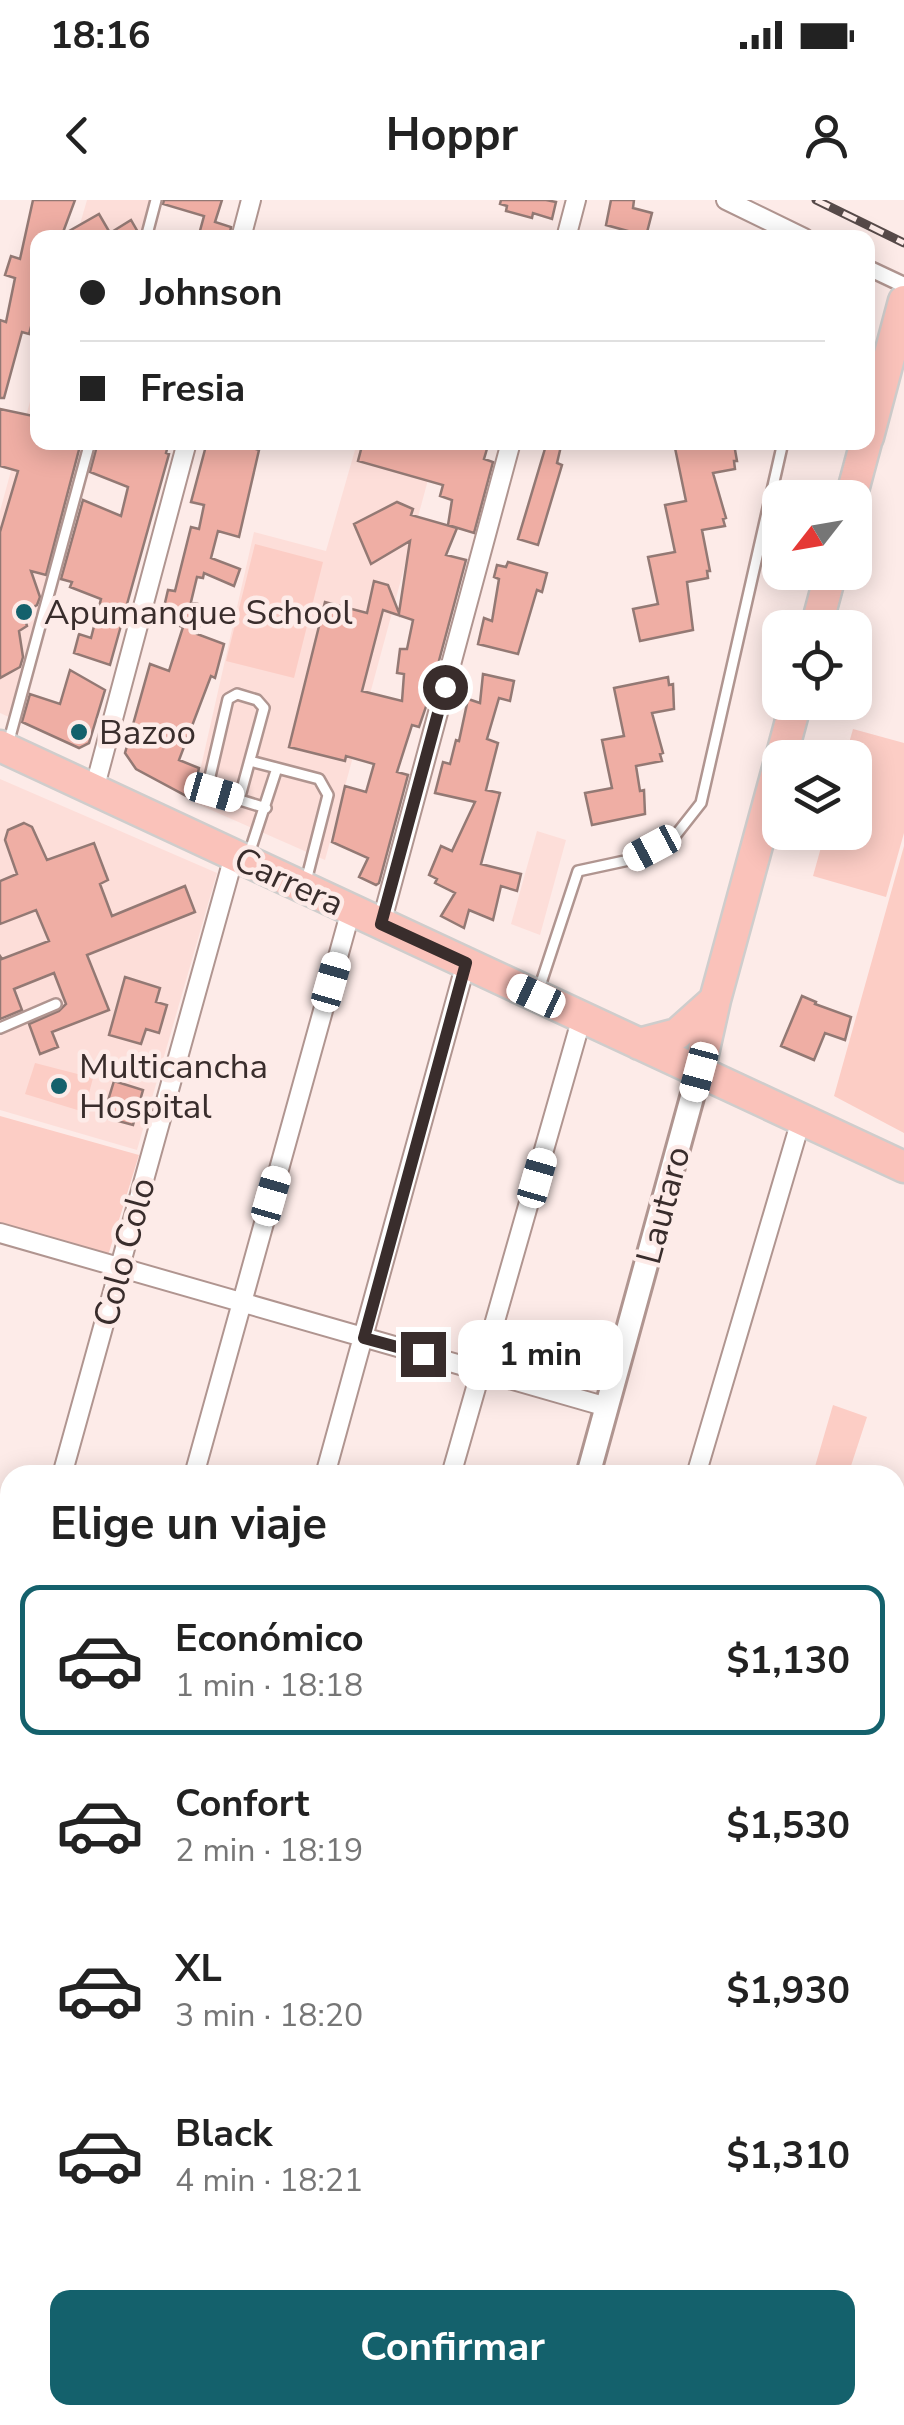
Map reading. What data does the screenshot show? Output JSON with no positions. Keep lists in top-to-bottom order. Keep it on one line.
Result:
{"streets":{"main road":["Carrera","Lautaro"],"street":["Colo Colo"]},"crossings":[["Carrera","Lautaro"],["Carrera","Colo Colo"]],"places":["Apumanque School","Bazoo","Multicancha Hospital"],"north":"bottom left","page":{"status":"18:16","header":"Hoppr","banner":["Johnson","Fresia"],"bubble":"1 min","heading":"Elige un viaje","list":[{"name":"Económico","note":"1 min · 18:18","value":"$1,130"},{"name":"Confort","note":"2 min · 18:19","value":"$1,530"},{"name":"XL","note":"3 min · 18:20","value":"$1,930"},{"name":"Black","note":"4 min · 18:21","value":"$1,310"}],"buttons":"Confirmar"}}
